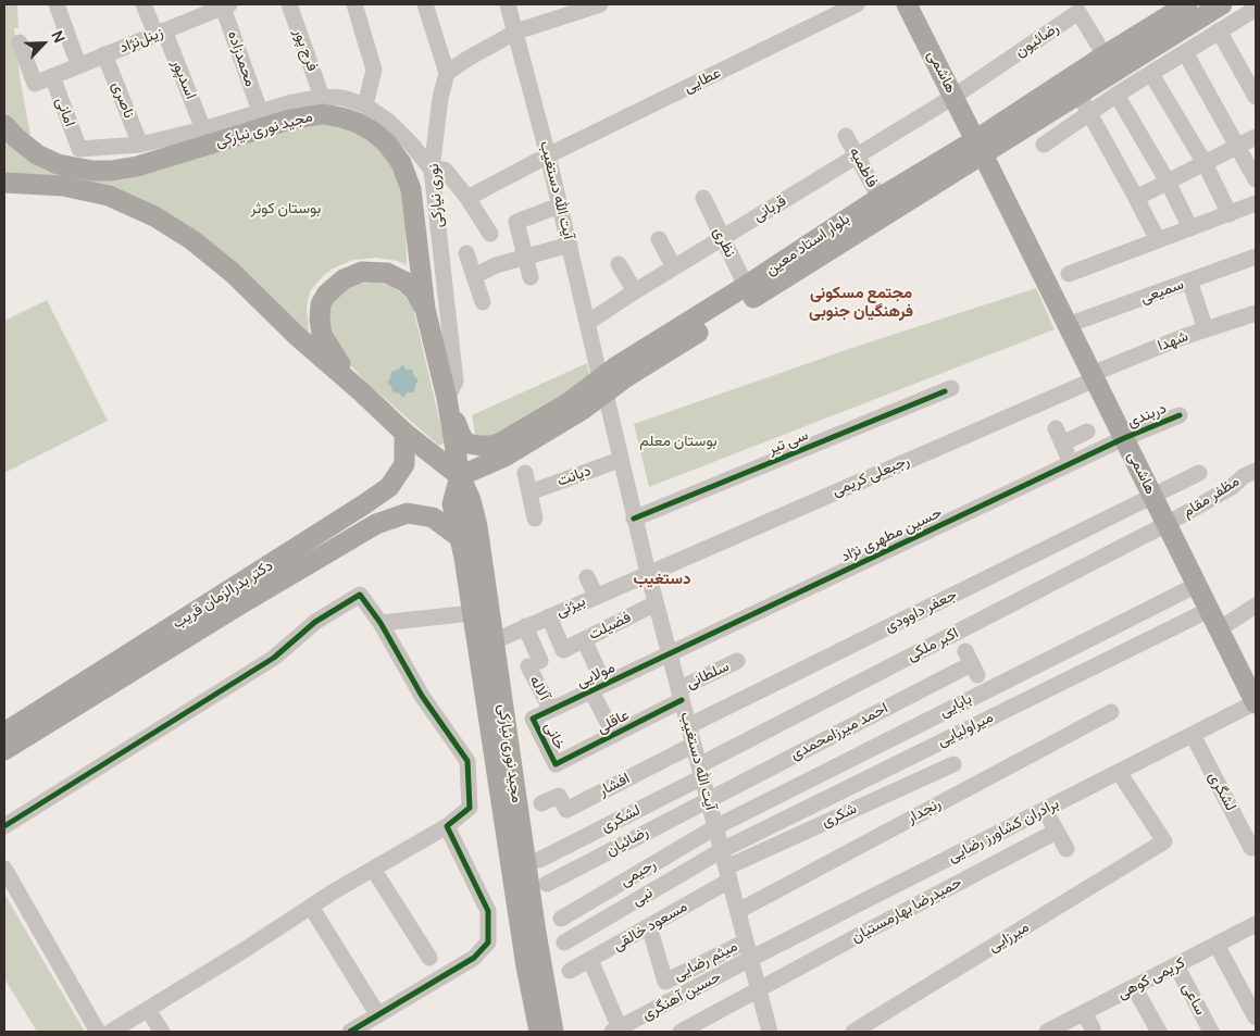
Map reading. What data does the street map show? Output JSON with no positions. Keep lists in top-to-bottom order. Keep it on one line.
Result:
{"streets":{"main road":["هاشمی","مجید نوری نیارکی","بلوار استاد معین","دکتر بدرالزمان قریب"],"street":["زینل‌نژاد","رضائیون","فرج پور","محمدزاده","اسدپور","عطایی","ناصری","امانی","فاطمیه","آیت الله دستغیب","نوری نیارکی","قربانی","نظری","سمیعی","شهدا","دربندی","سی تیر","دیانت","رجبعلی کریمی","مظفر مقام","حسین مطهری نژاد","بیژنی","جعفر داوودی","فضیلت","اکبر ملکی","مولایی","سلطانی","آلاله","بابایی","عاقلی","میراولیایی","احمد میرزامحمدی","خانی","افشار","لشگری","رنجدار","شکری","لشکری","برادران کشاورز رضایی","رضائیان","رحیمی","نبی","حمیدرضا بهارمستیان","مسعود خالقی","میرزایی","میثم رضایی","کریمی کوهی","حسین آهنگری","ساعی"]},"crossings":[["زینل‌نژاد","محمدزاده"],["زینل‌نژاد","اسدپور"],["زینل‌نژاد","ناصری"],["زینل‌نژاد","امانی"],["رضائیون","هاشمی"],["رضائیون","قربانی"],["رضائیون","بلوار استاد معین"],["هاشمی","قربانی"],["هاشمی","بلوار استاد معین"],["هاشمی","سمیعی"],["هاشمی","شهدا"],["هاشمی","دربندی"],["هاشمی","رجبعلی کریمی"],["هاشمی","مظفر مقام"],["هاشمی","حسین مطهری نژاد"],["هاشمی","جعفر داوودی"],["هاشمی","اکبر ملکی"],["هاشمی","بابایی"],["هاشمی","میراولیایی"],["هاشمی","برادران کشاورز رضایی"],["عطایی","آیت الله دستغیب"],["ناصری","امانی"],["مجید نوری نیارکی","نوری نیارکی"],["مجید نوری نیارکی","بلوار استاد معین"],["مجید نوری نیارکی","دکتر بدرالزمان قریب"],["مجید نوری نیارکی","بیژنی"],["فاطمیه","قربانی"],["فاطمیه","بلوار استاد معین"],["آیت الله دستغیب","قربانی"],["آیت الله دستغیب","بلوار استاد معین"],["آیت الله دستغیب","سی تیر"],["آیت الله دستغیب","دیانت"],["آیت الله دستغیب","رجبعلی کریمی"],["آیت الله دستغیب","حسین مطهری نژاد"],["آیت الله دستغیب","بیژنی"],["آیت الله دستغیب","جعفر داوودی"],["آیت الله دستغیب","فضیلت"],["آیت الله دستغیب","اکبر ملکی"],["آیت الله دستغیب","مولایی"],["آیت الله دستغیب","سلطانی"],["آیت الله دستغیب","بابایی"],["آیت الله دستغیب","عاقلی"],["آیت الله دستغیب","میراولیایی"],["آیت الله دستغیب","احمد میرزامحمدی"],["آیت الله دستغیب","افشار"],["آیت الله دستغیب","رنجدار"],["آیت الله دستغیب","شکری"],["آیت الله دستغیب","لشکری"],["آیت الله دستغیب","برادران کشاورز رضایی"],["آیت الله دستغیب","رضائیان"],["آیت الله دستغیب","رحیمی"],["آیت الله دستغیب","نبی"],["آیت الله دستغیب","حمیدرضا بهارمستیان"],["آیت الله دستغیب","مسعود خالقی"],["آیت الله دستغیب","میثم رضایی"],["آیت الله دستغیب","حسین آهنگری"],["نوری نیارکی","بلوار استاد معین"],["قربانی","نظری"],["نظری","بلوار استاد معین"],["شهدا","رجبعلی کریمی"],["دربندی","حسین مطهری نژاد"],["رجبعلی کریمی","بیژنی"],["مظفر مقام","اکبر ملکی"],["حسین مطهری نژاد","مولایی"],["بیژنی","فضیلت"],["بیژنی","آلاله"],["فضیلت","آلاله"],["اکبر ملکی","لشکری"],["مولایی","آلاله"],["مولایی","خانی"],["سلطانی","عاقلی"],["بابایی","رحیمی"],["عاقلی","خانی"],["میراولیایی","نبی"],["احمد میرزامحمدی","رضائیان"],["لشگری","برادران کشاورز رضایی"],["شکری","مسعود خالقی"],["برادران کشاورز رضایی","میرزایی"],["برادران کشاورز رضایی","حسین آهنگری"],["مسعود خالقی","میثم رضایی"],["کریمی کوهی","ساعی"]],"districts":["مجتمع مسکونی فرهنگیان جنوبی","دستغیب"],"parks":["بوستان کوثر","بوستان معلم"],"north":"top right"}
